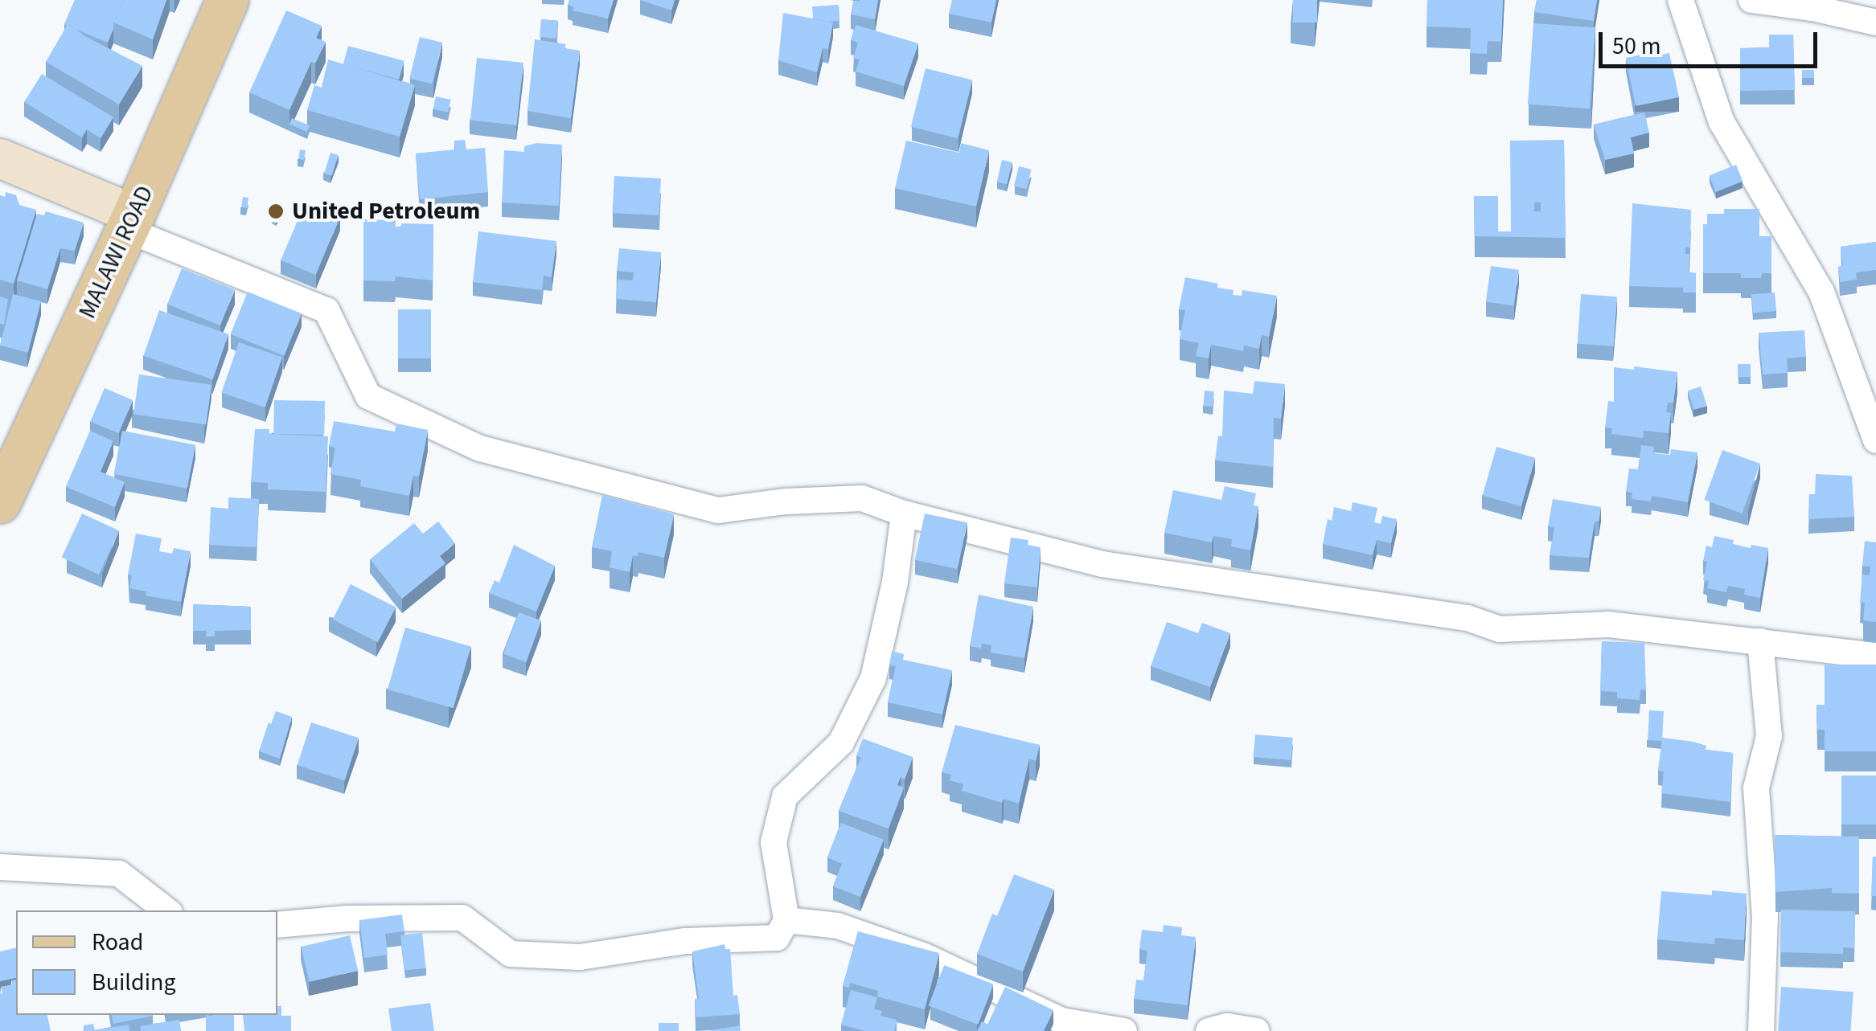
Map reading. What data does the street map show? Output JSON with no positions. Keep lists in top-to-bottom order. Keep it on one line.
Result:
{"streets":{"main road":["MALAWI ROAD"]},"places":["United Petroleum"],"legend":["Road","Building"],"scale_bar":"50 m"}
